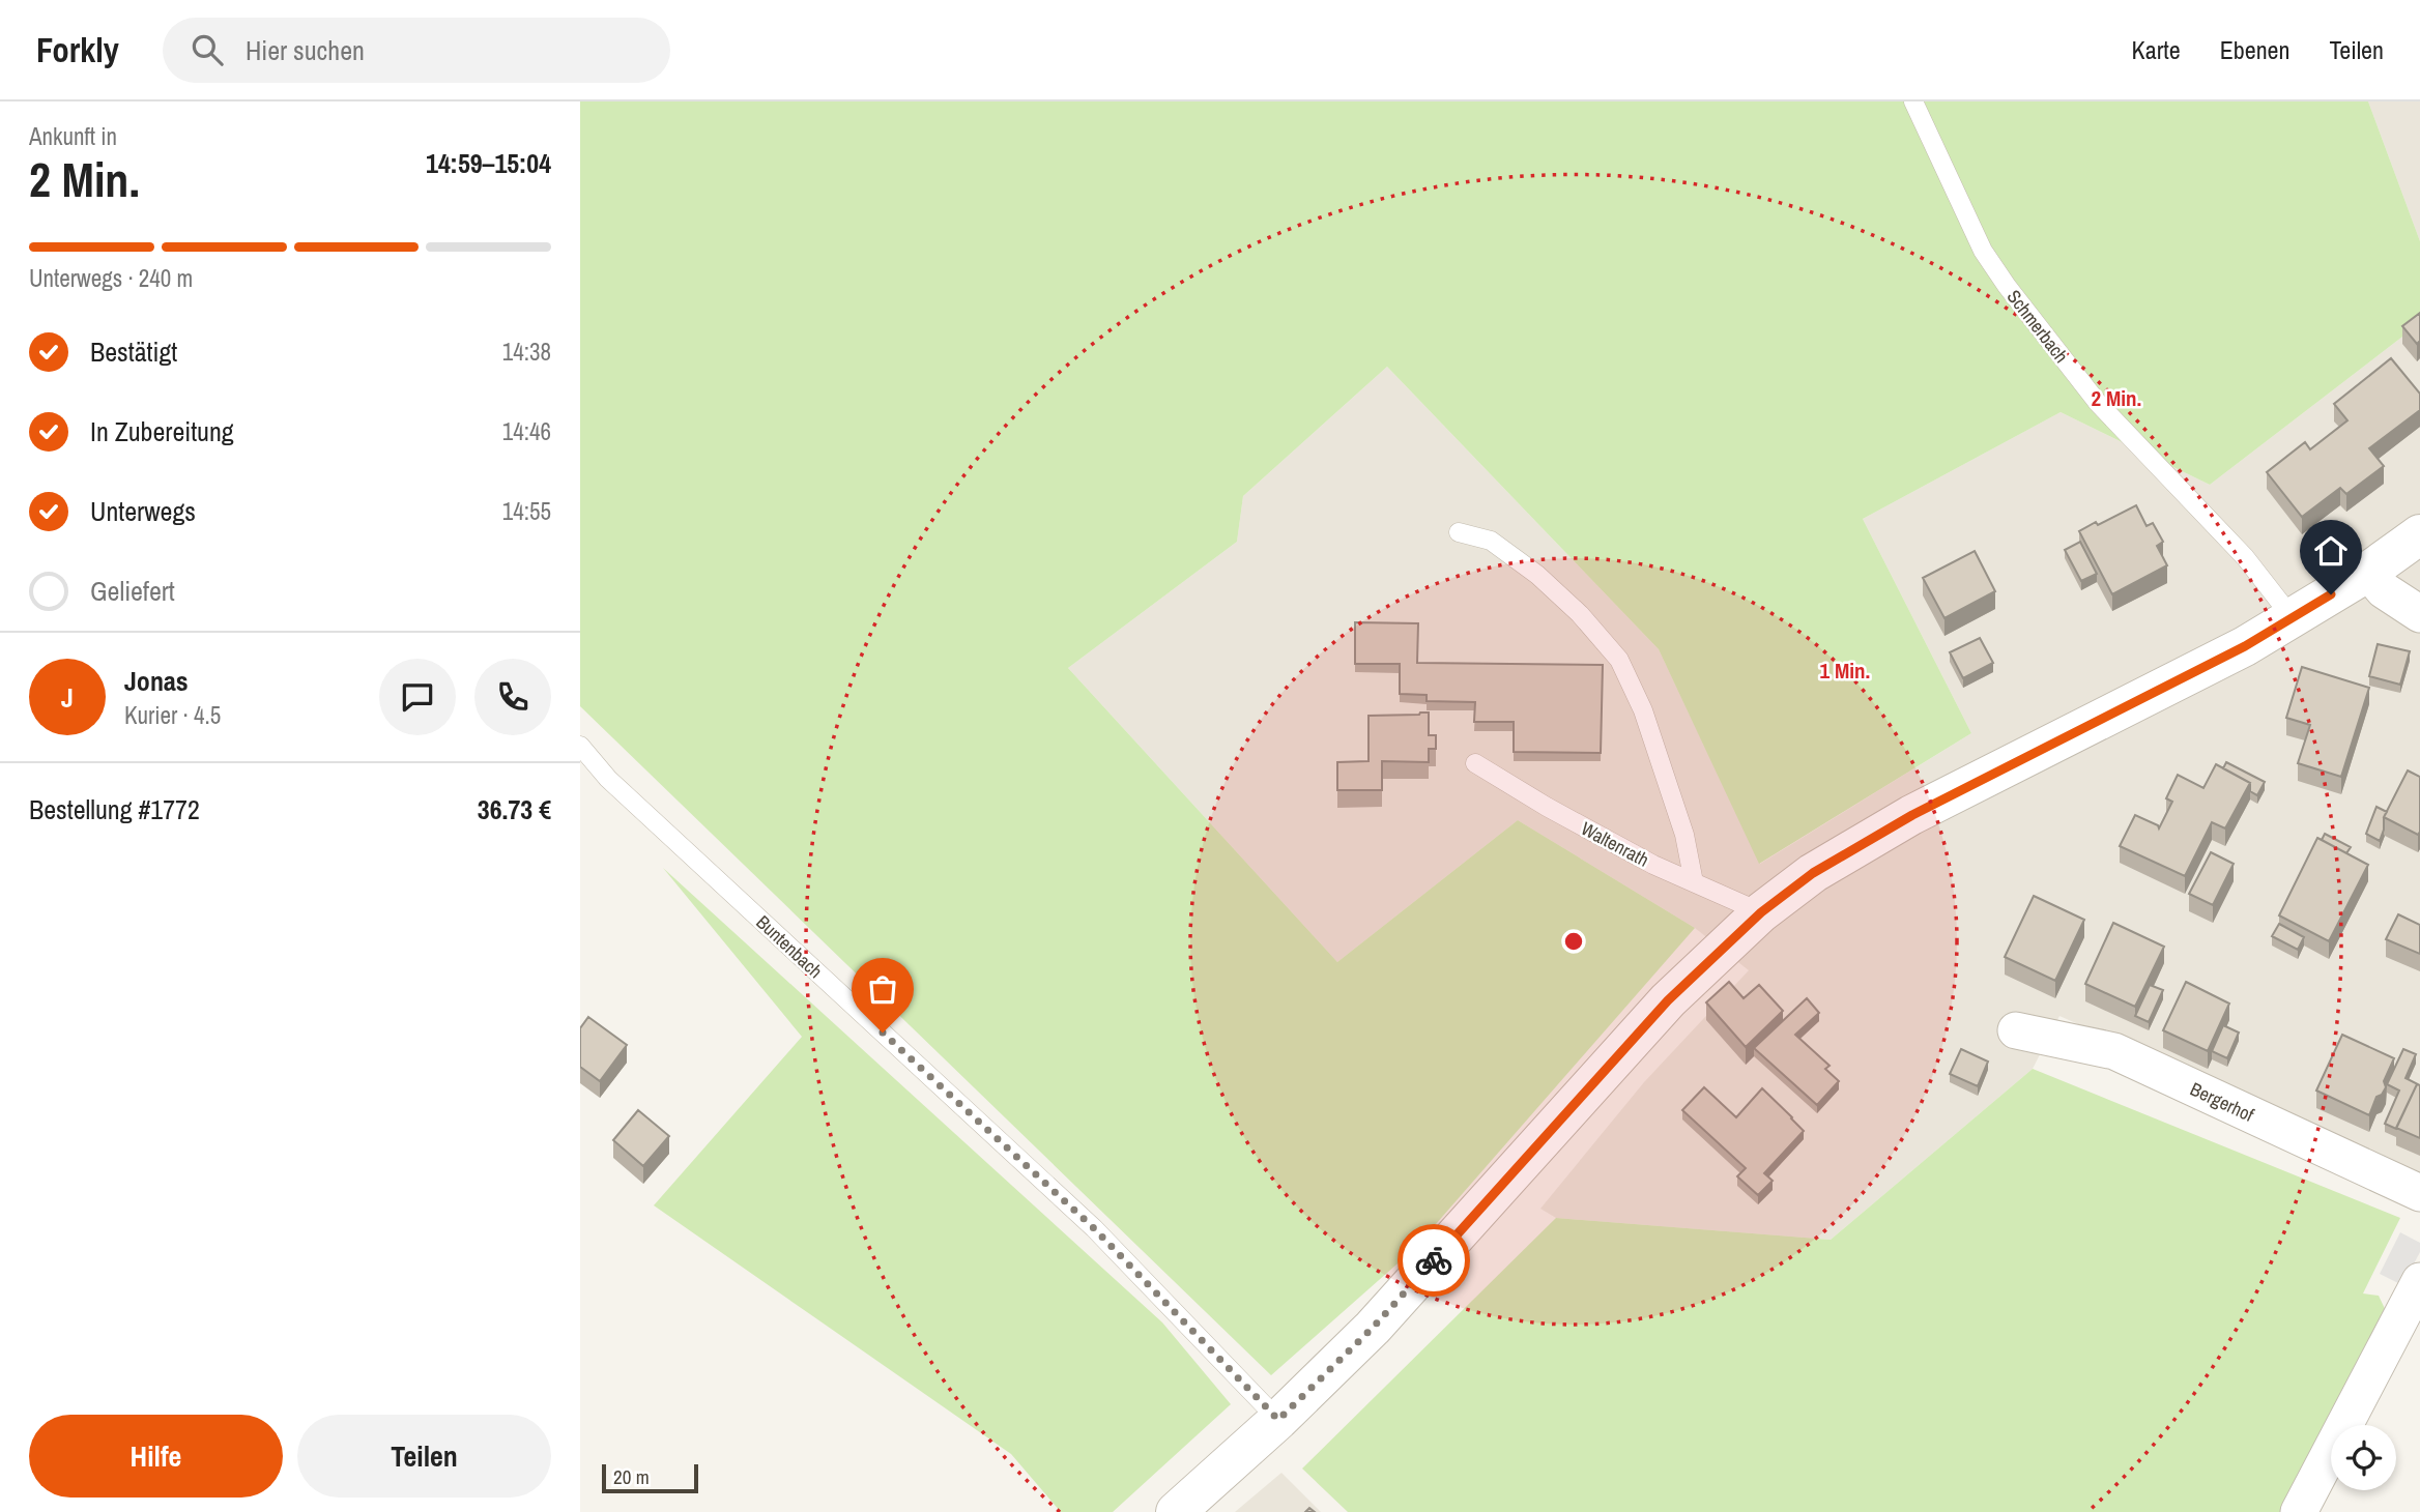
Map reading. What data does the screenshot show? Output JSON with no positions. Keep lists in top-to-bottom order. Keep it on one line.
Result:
{"streets":{"street":["Bergerhof"],"lane":["Schmerbach","Waltenrath","Buntenbach"]},"scale_bar":"20 m","page":{"header":"Forkly","search":"Hier suchen","nav":["Karte","Ebenen","Teilen"],"heading":["2 Min.","Ankunft in","14:59–15:04"],"panel":["Jonas","Kurier · 4.5","Bestellung #1772","36.73 €"],"bar":"Unterwegs · 240 m","list":[["Bestätigt","14:38"],["In Zubereitung","14:46"],["Unterwegs","14:55"],"Geliefert"],"round":"J","buttons":["Hilfe","Teilen"],"scale":"20 m"},"rings":["2 Min.","1 Min."]}
